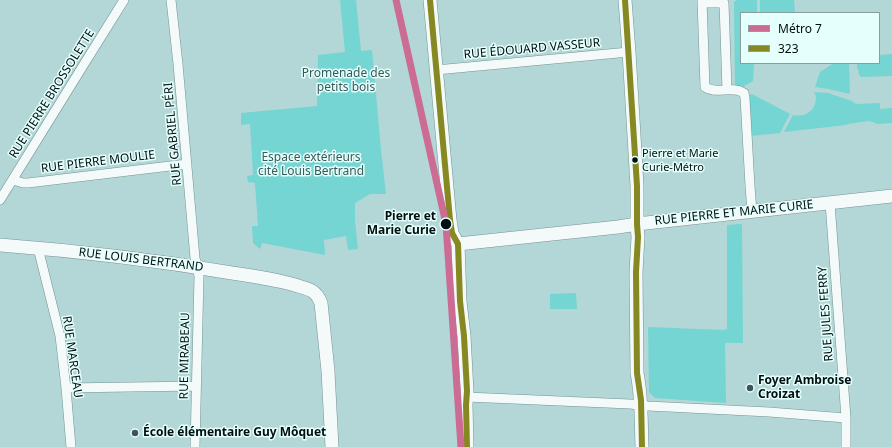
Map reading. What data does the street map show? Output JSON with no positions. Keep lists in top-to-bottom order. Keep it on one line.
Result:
{"streets":{"main road":["RUE PIERRE ET MARIE CURIE","RUE LOUIS BERTRAND"],"street":["RUE ÉDOUARD VASSEUR","RUE PIERRE BROSSOLETTE","RUE GABRIEL PÉRI","RUE PIERRE MOULIE","RUE JULES FERRY","RUE MIRABEAU","RUE MARCEAU"]},"crossings":[["RUE PIERRE BROSSOLETTE","RUE PIERRE MOULIE"],["RUE GABRIEL PÉRI","RUE PIERRE MOULIE"],["RUE GABRIEL PÉRI","RUE LOUIS BERTRAND"],["RUE GABRIEL PÉRI","RUE MIRABEAU"],["RUE PIERRE ET MARIE CURIE","RUE JULES FERRY"],["RUE LOUIS BERTRAND","RUE MIRABEAU"],["RUE LOUIS BERTRAND","RUE MARCEAU"]],"parks":["Promenade des petits bois","Espace extérieurs cité Louis Bertrand"],"places":["Pierre et Marie Curie-Métro","Pierre et Marie Curie","Foyer Ambroise Croizat","École élémentaire Guy Môquet"],"lines":["metro line 7","transit line 323"],"legend":["Métro 7","323"]}
